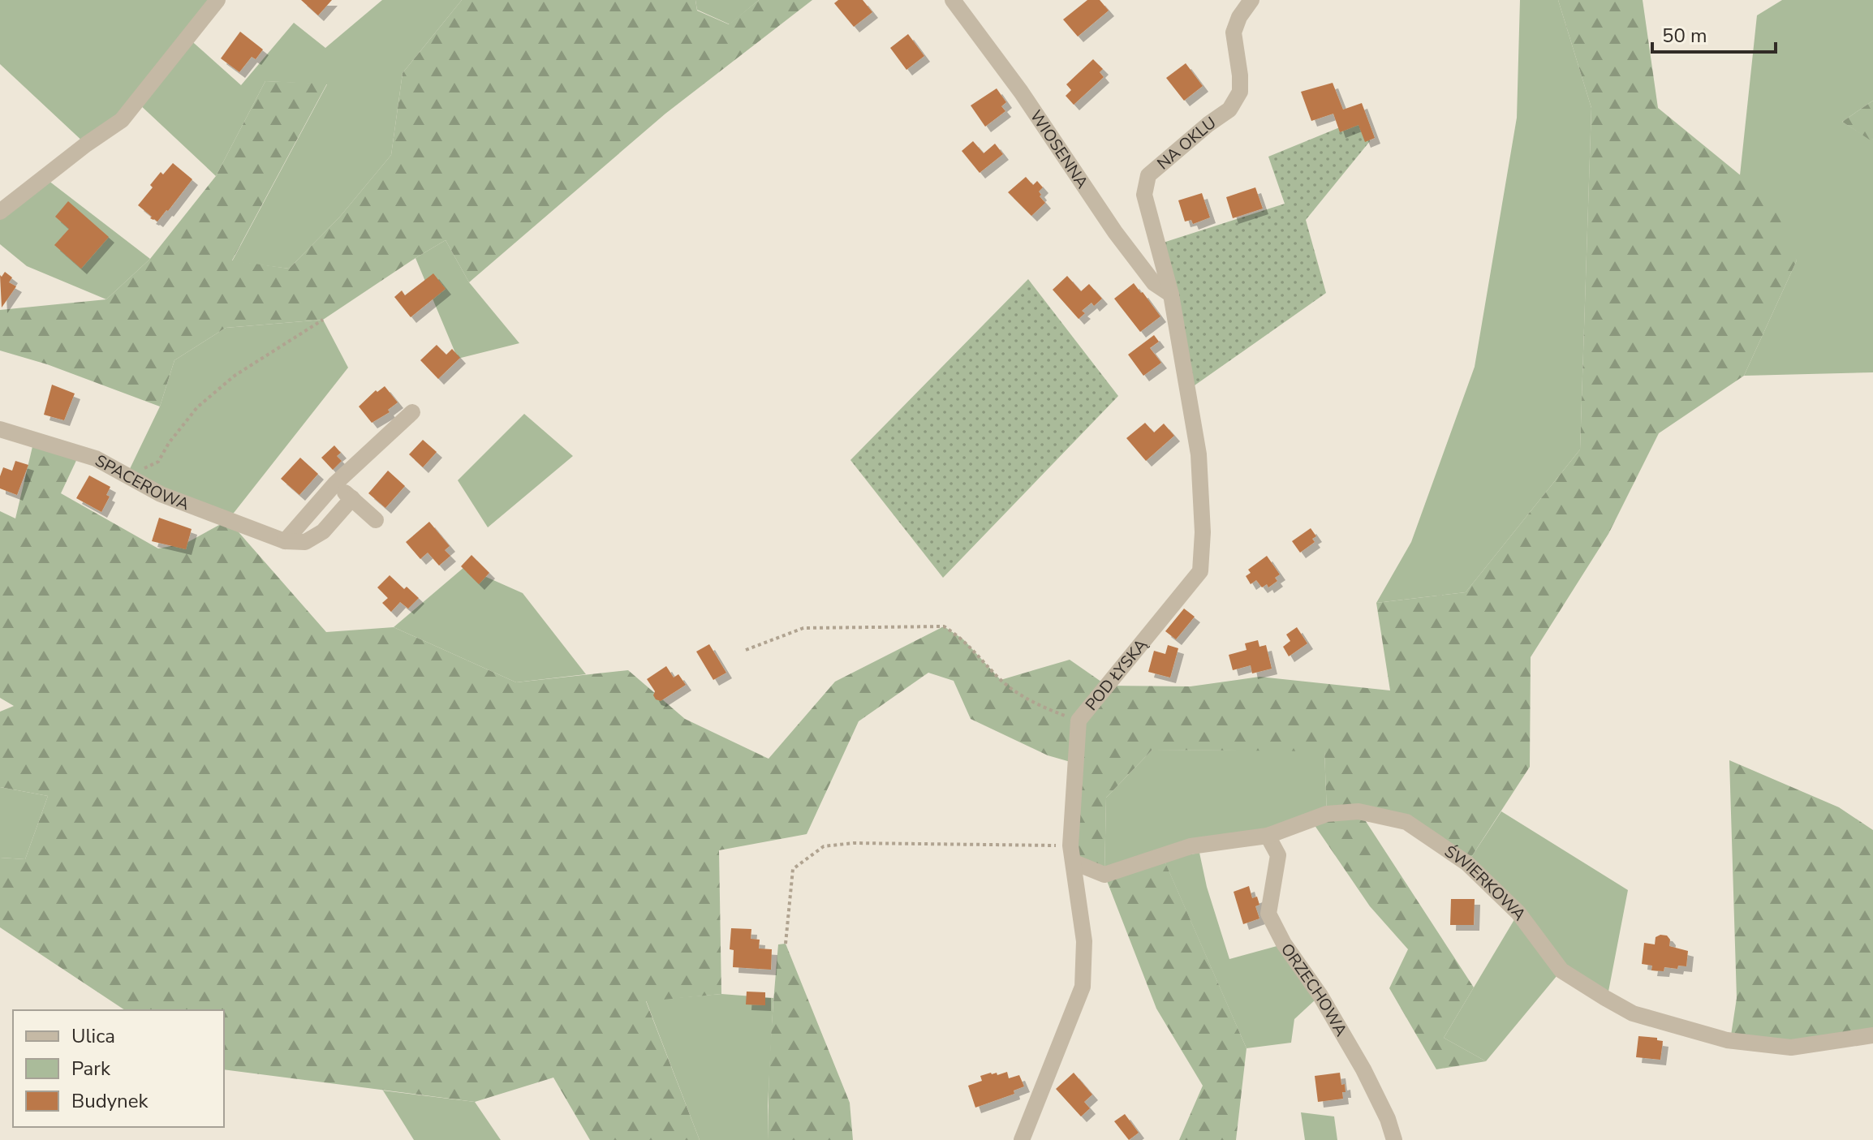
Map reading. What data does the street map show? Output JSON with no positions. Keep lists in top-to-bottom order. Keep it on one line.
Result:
{"streets":{"street":["NA OKLU","WIOSENNA","SPACEROWA","POD ŁYSKĄ","ŚWIERKOWA","ORZECHOWA"]},"crossings":[["NA OKLU","WIOSENNA"],["NA OKLU","POD ŁYSKĄ"],["WIOSENNA","POD ŁYSKĄ"],["POD ŁYSKĄ","ŚWIERKOWA"],["ŚWIERKOWA","ORZECHOWA"]],"legend":["Ulica","Park","Budynek"],"scale_bar":"50 m"}
